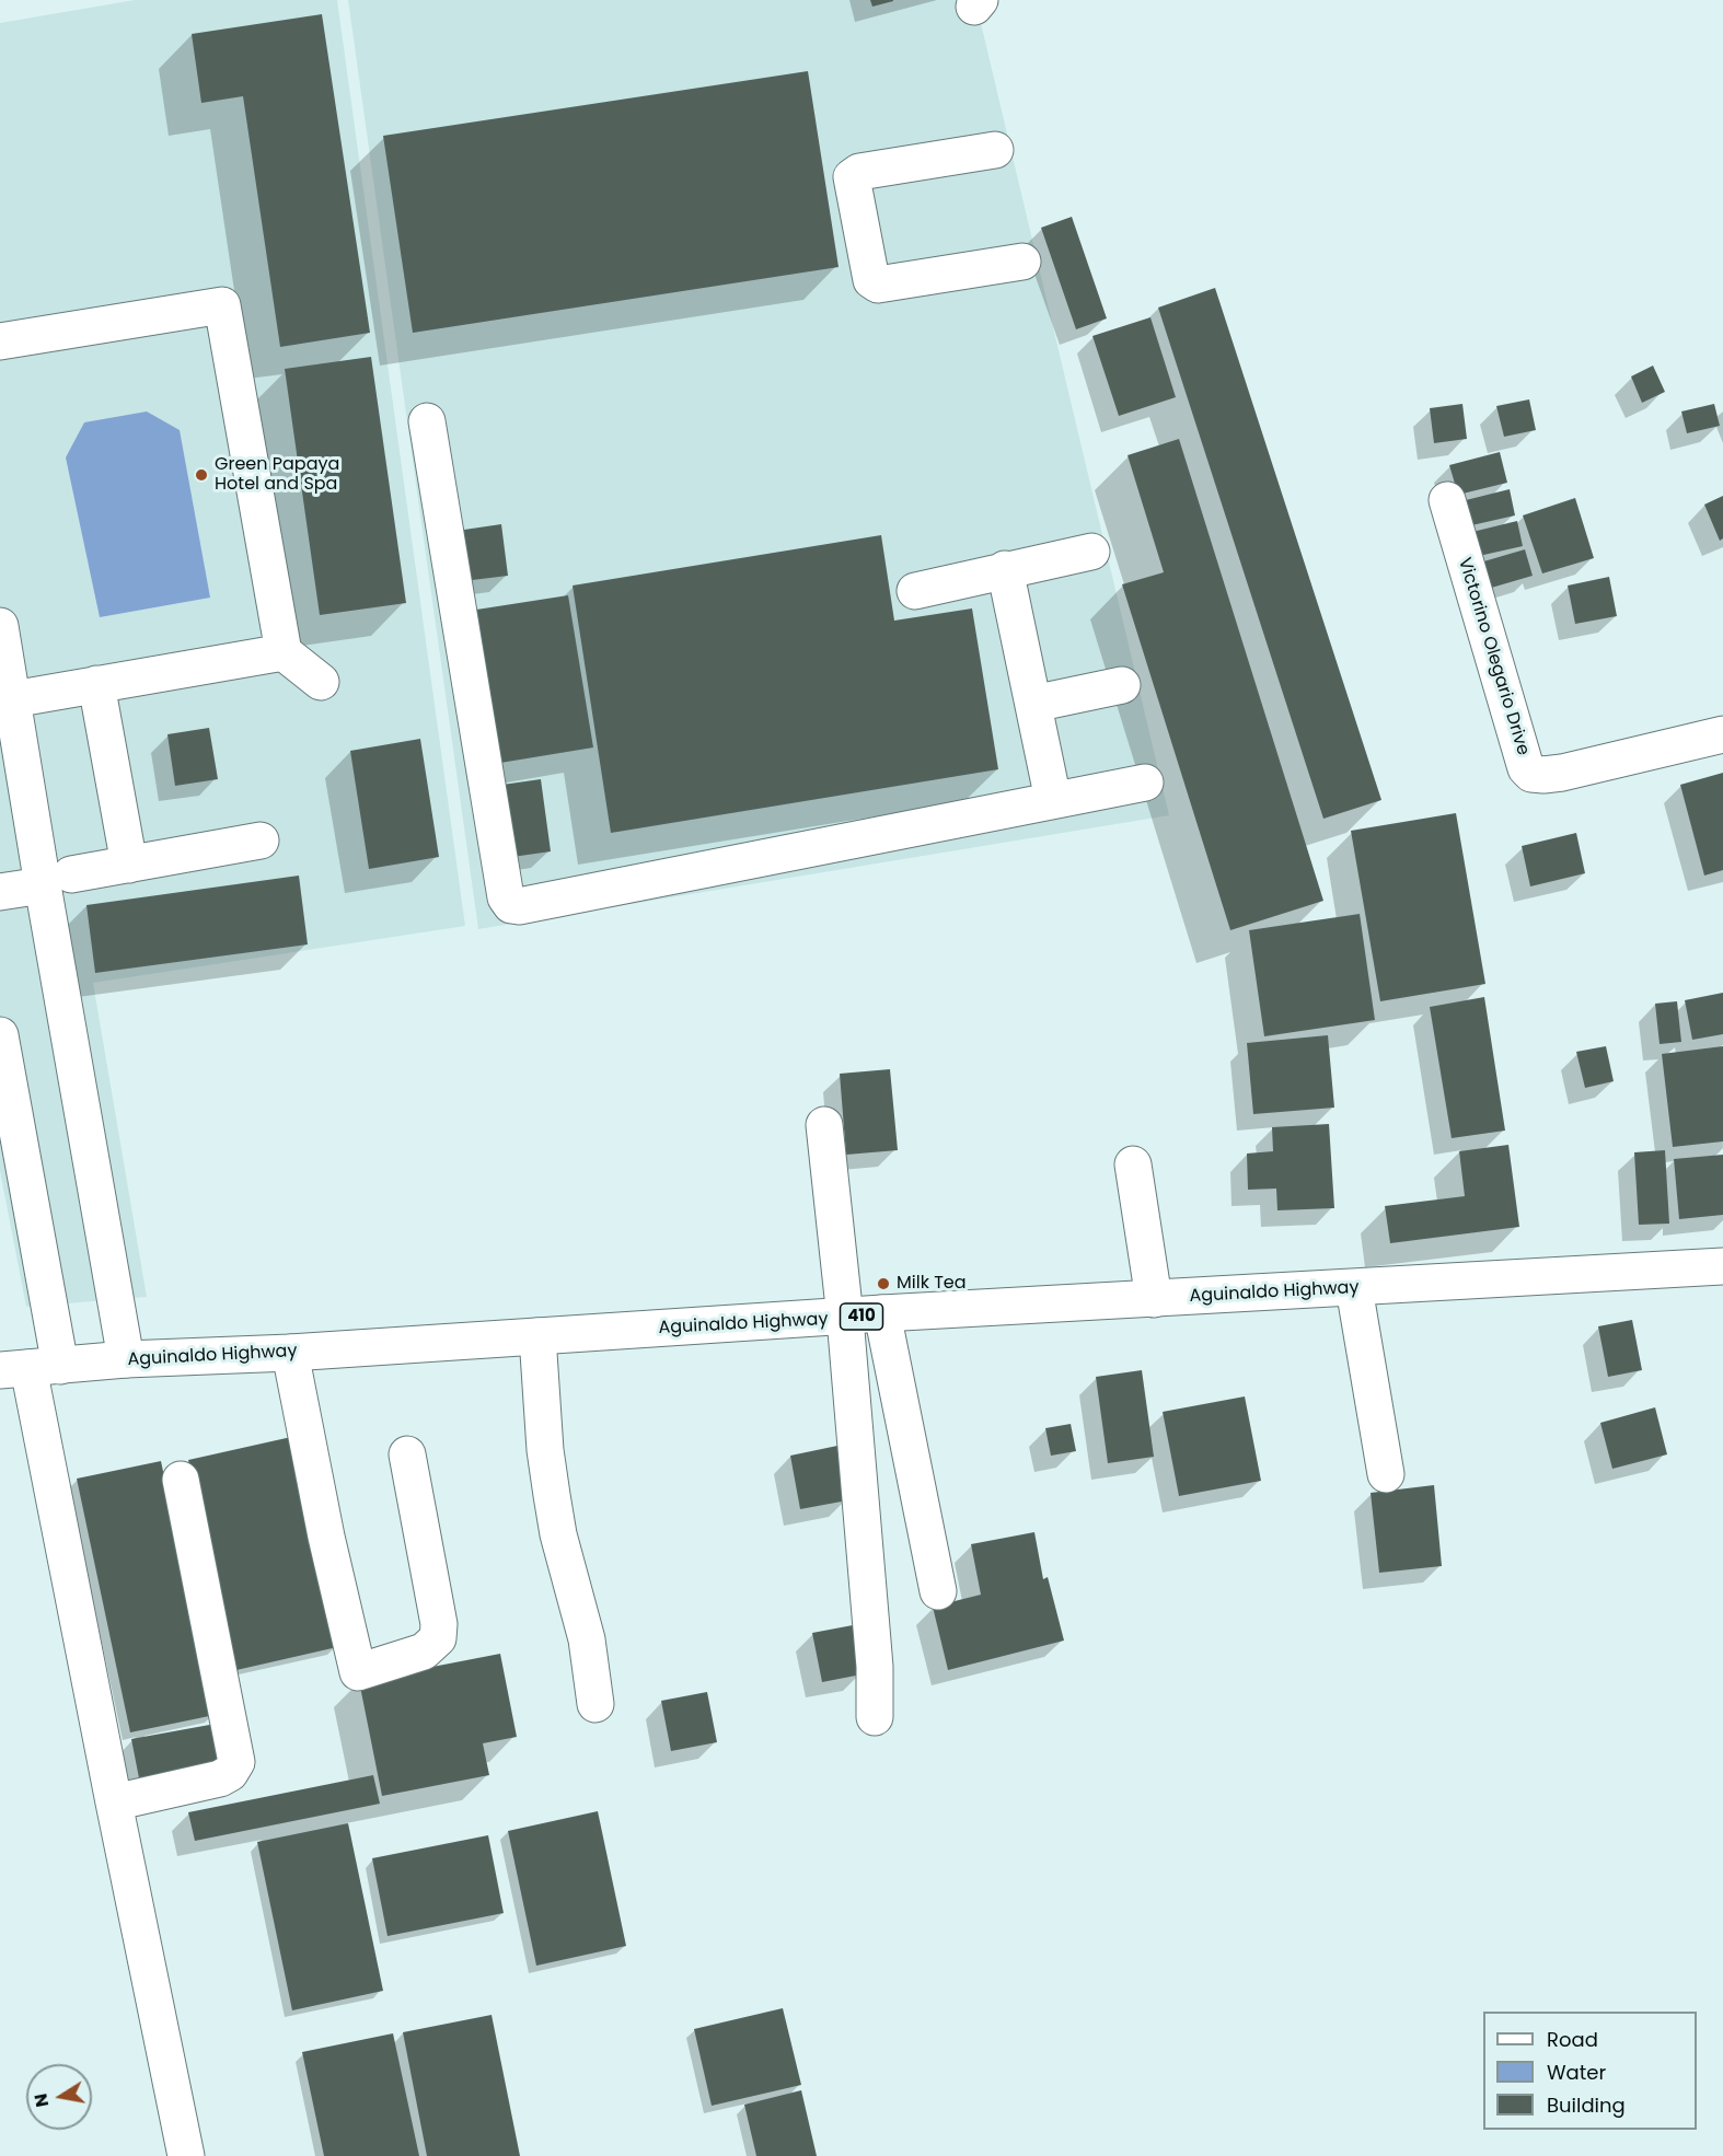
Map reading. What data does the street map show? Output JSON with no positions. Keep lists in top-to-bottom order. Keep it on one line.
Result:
{"streets":{"main road":["Victorino Olegario Drive","Aguinaldo Highway","410"]},"places":["Green Papaya Hotel and Spa","Milk Tea"],"legend":["Road","Water","Building"],"north":"left"}
